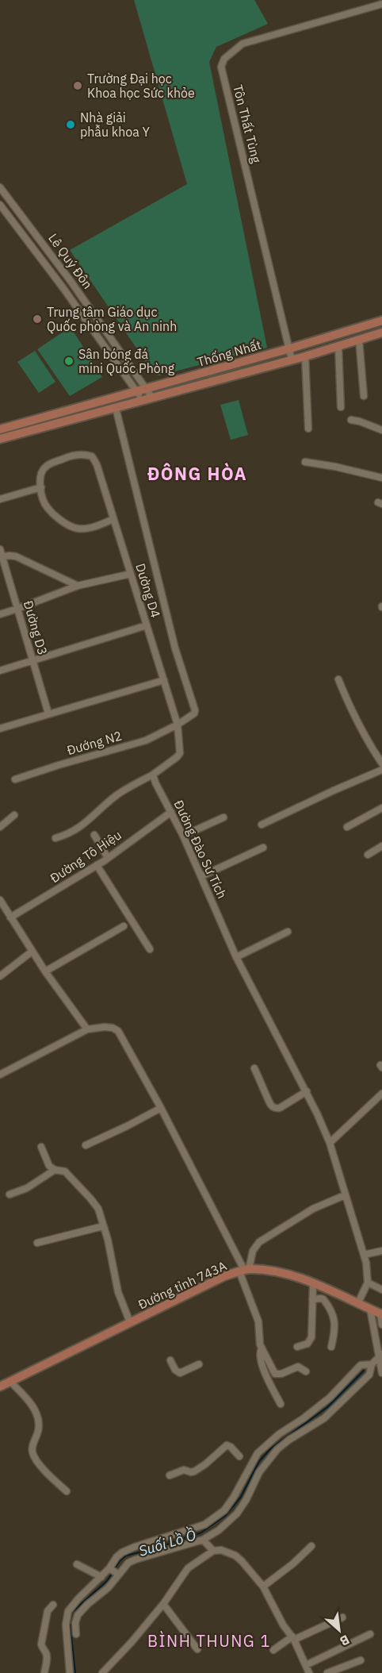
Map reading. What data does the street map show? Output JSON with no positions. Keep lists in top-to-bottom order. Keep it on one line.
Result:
{"streets":{"main road":["Thống Nhất","Đường tỉnh 743A"],"street":["Tôn Thất Tùng","Lê Quý Đôn","Dường D4","Đường D3","Đướng N2","Đường Đào Sư Tích","Đường Tô Hiệu"]},"crossings":[["Tôn Thất Tùng","Thống Nhất"],["Lê Quý Đôn","Thống Nhất"],["Dường D4","Đướng N2"],["Đường Đào Sư Tích","Đường Tô Hiệu"]],"districts":["ĐÔNG HÒA","BÌNH THUNG 1"],"water":["Suối Lồ Ồ"],"places":["Trường Đại học Khoa học Sức khỏe","Nhà giải phẫu khoa Y","Trung tâm Giáo dục Quốc phòng và An ninh","Sân bóng đá mini Quốc Phòng"],"north":"bottom right"}
